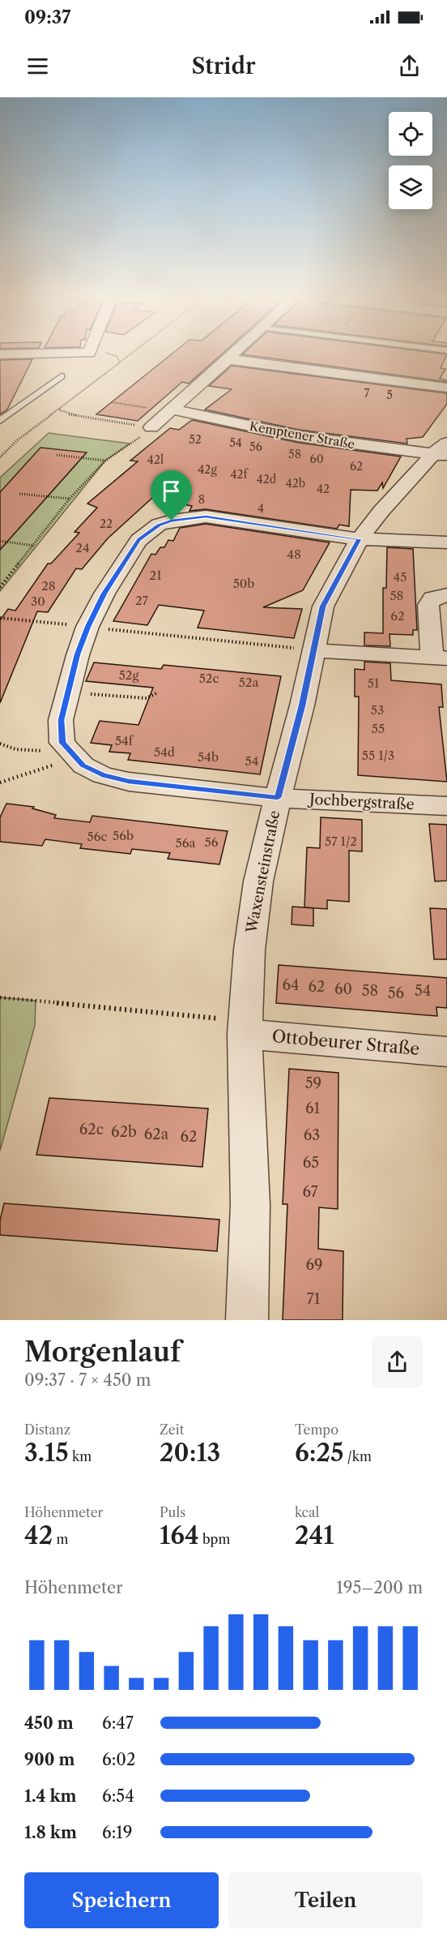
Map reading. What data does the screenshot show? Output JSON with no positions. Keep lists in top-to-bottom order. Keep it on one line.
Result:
{"streets":{"street":["Kemptener Straße","Jochbergstraße","Waxensteinstraße","Ottobeurer Straße"]},"crossings":[["Kemptener Straße","Waxensteinstraße"],["Jochbergstraße","Waxensteinstraße"],["Waxensteinstraße","Ottobeurer Straße"]],"house_numbers":["7","5","52","54","56","58","60","42l","62","42g","42f","42d","42b","42","8","4","22","24","48","21","45","50b","28","58","27","30","62","52g","52c","52a","51","53","55","54f","54d","55 1/3","54b","54","56b","56c","57 1/2","56","56a","64","62","60","58","54","56","59","61","62c","62b","62a","63","62","65","67","69","71"],"page":{"status":"09:37","header":"Stridr","heading":["Morgenlauf","09:37 · 7 × 450 m"],"stats":[["Distanz","3.15 km"],["Zeit","20:13"],["Tempo","6:25 /km"],["Höhenmeter","42 m"],["Puls","164 bpm"],["kcal","241"]],"chart":["Höhenmeter","195–200 m"],"list":[{"name":"450 m","note":"6:47"},{"name":"900 m","note":"6:02"},{"name":"1.4 km","note":"6:54"},{"name":"1.8 km","note":"6:19"}],"buttons":["Speichern","Teilen"]}}
